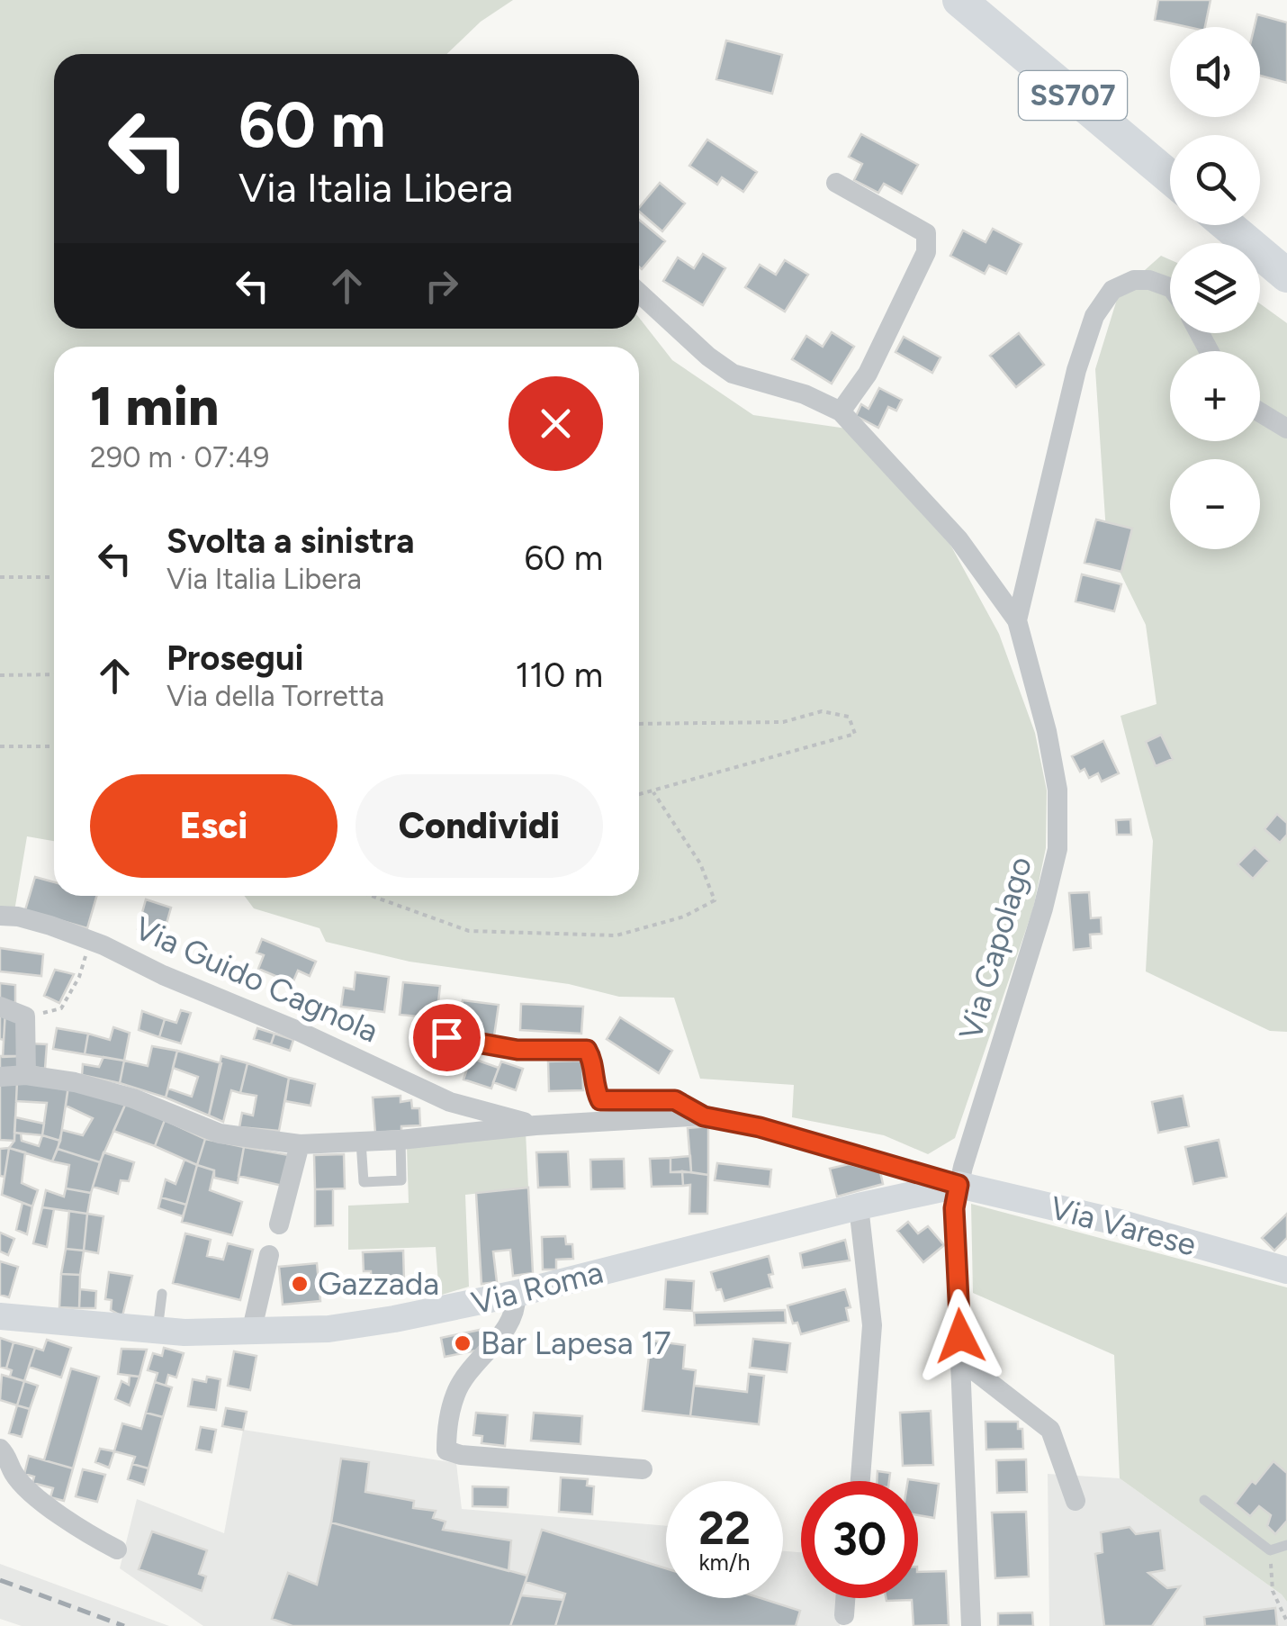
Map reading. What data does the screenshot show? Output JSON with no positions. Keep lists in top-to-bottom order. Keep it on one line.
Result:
{"streets":{"highway":["SS707"],"main road":["Via Varese","Via Roma"],"street":["Via Capolago","Via Guido Cagnola"]},"crossings":[["Via Capolago","Via Varese"],["Via Capolago","Via Roma"],["Via Varese","Via Roma"]],"places":["Gazzada","Bar Lapesa 17"],"page":{"map_buttons":["+","−"],"turn":["60 m","Via Italia Libera"],"heading":["1 min","290 m · 07:49"],"list":[{"name":"Svolta a sinistra","note":"Via Italia Libera","value":"60 m"},{"name":"Prosegui","note":"Via della Torretta","value":"110 m"}],"buttons":["Esci","Condividi"],"speed":"22 km/h","limit":"30"}}
